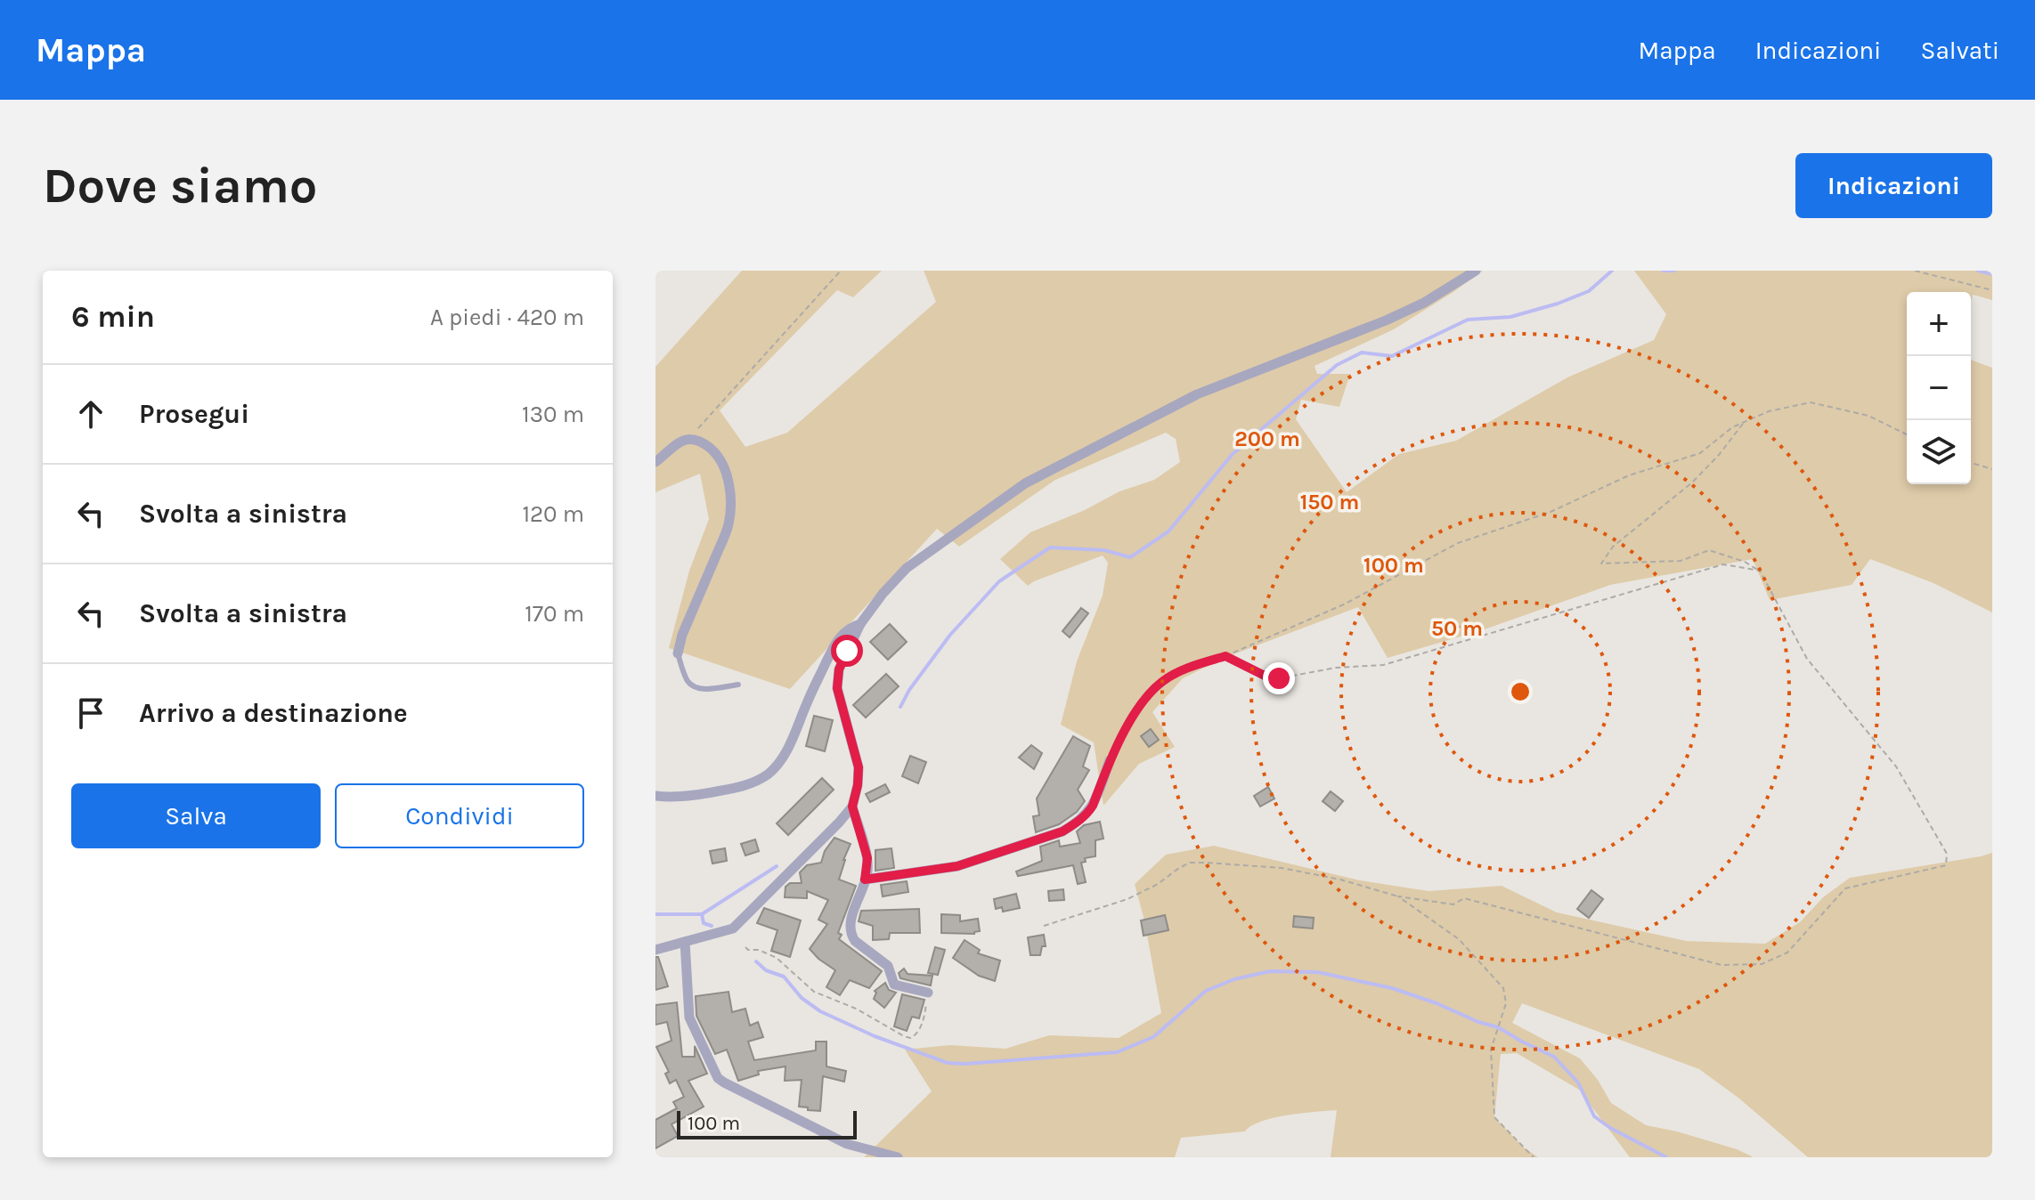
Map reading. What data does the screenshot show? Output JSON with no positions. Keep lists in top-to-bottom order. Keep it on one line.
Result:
{"scale_bar":"100 m","page":{"header":"Mappa","nav":["Mappa","Indicazioni","Salvati"],"buttons":["Indicazioni",["Salva","Condividi"]],"title":"Dove siamo","heading":["6 min","A piedi · 420 m"],"map_buttons":["+","−"],"list":[["Prosegui","130 m"],["Svolta a sinistra","120 m"],["Svolta a sinistra","170 m"],"Arrivo a destinazione"],"scale":"100 m"},"rings":["200 m","150 m","100 m","50 m"]}
